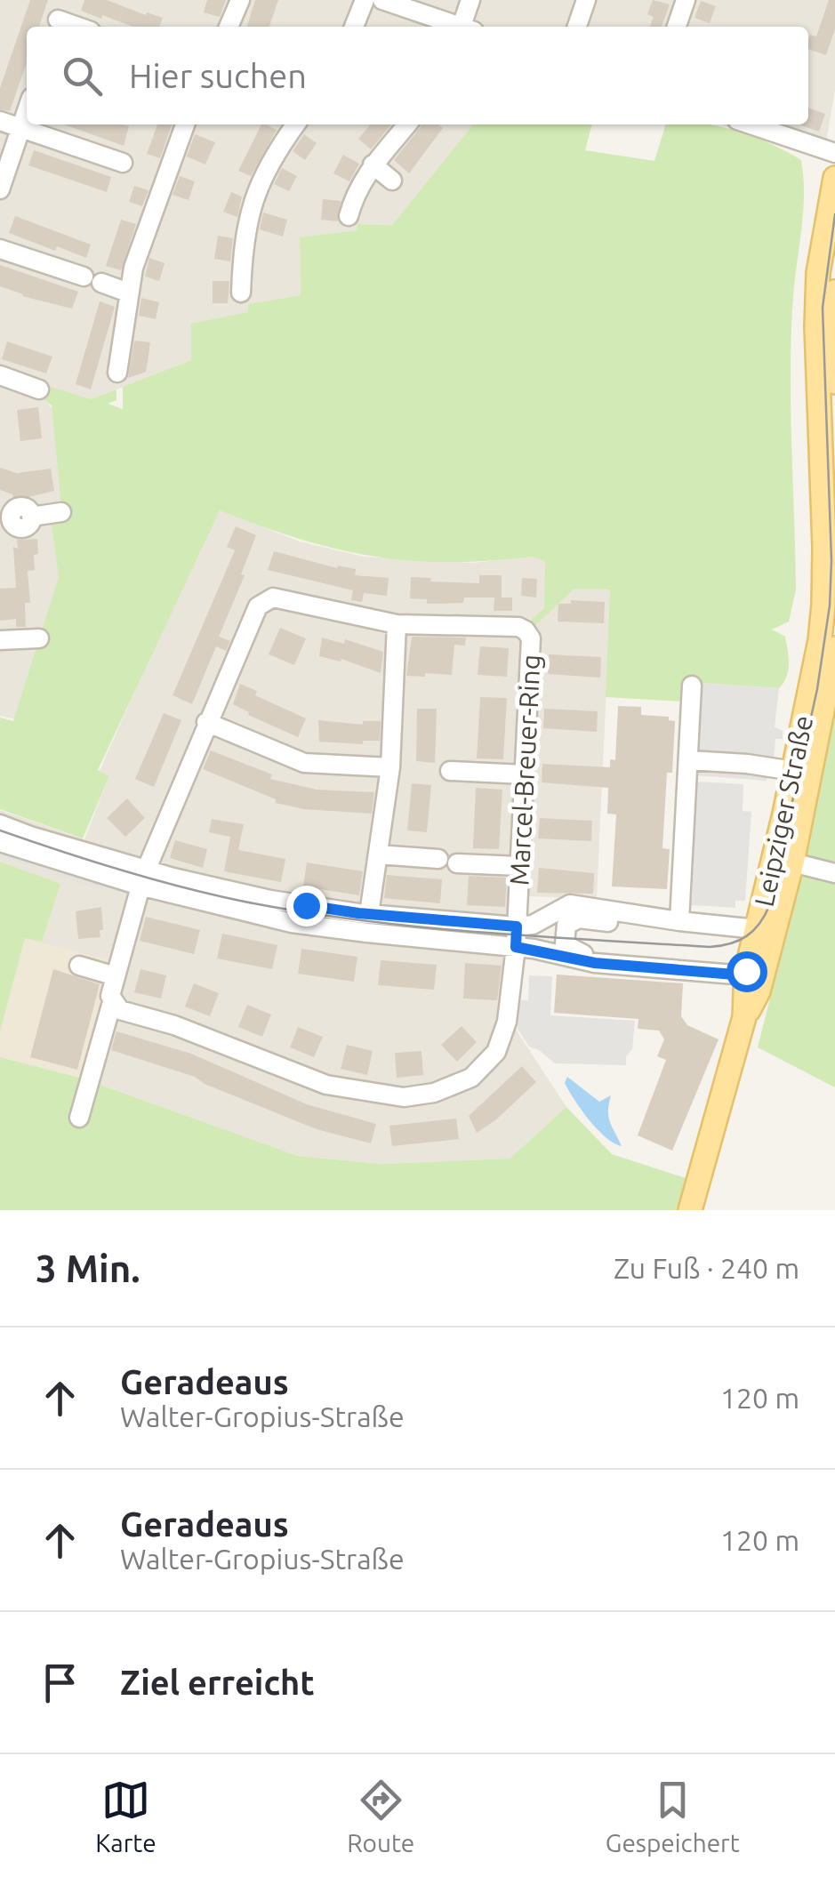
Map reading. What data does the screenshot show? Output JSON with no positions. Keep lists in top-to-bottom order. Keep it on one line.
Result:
{"streets":{"main road":["Leipziger Straße"],"street":["Marcel-Breuer-Ring"]},"page":{"search":"Hier suchen","heading":["3 Min.","Zu Fuß · 240 m"],"list":[["Geradeaus","Walter-Gropius-Straße","120 m"],["Geradeaus","Walter-Gropius-Straße","120 m"],"Ziel erreicht"],"nav":["Karte","Route","Gespeichert"]}}
